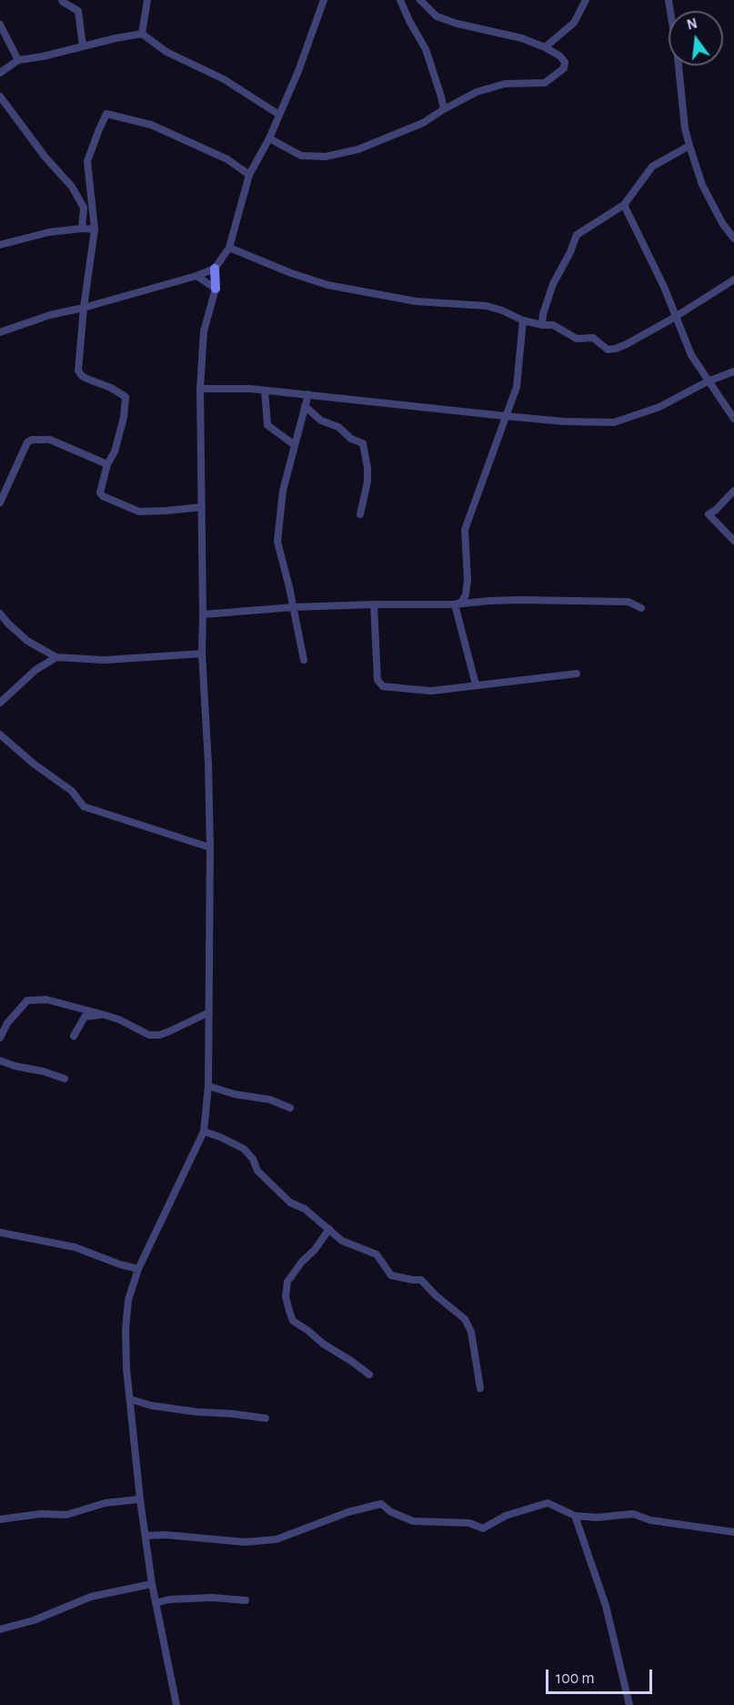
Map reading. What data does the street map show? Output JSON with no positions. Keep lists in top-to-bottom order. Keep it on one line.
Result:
{"scale_bar":"100 m","north":"top"}
